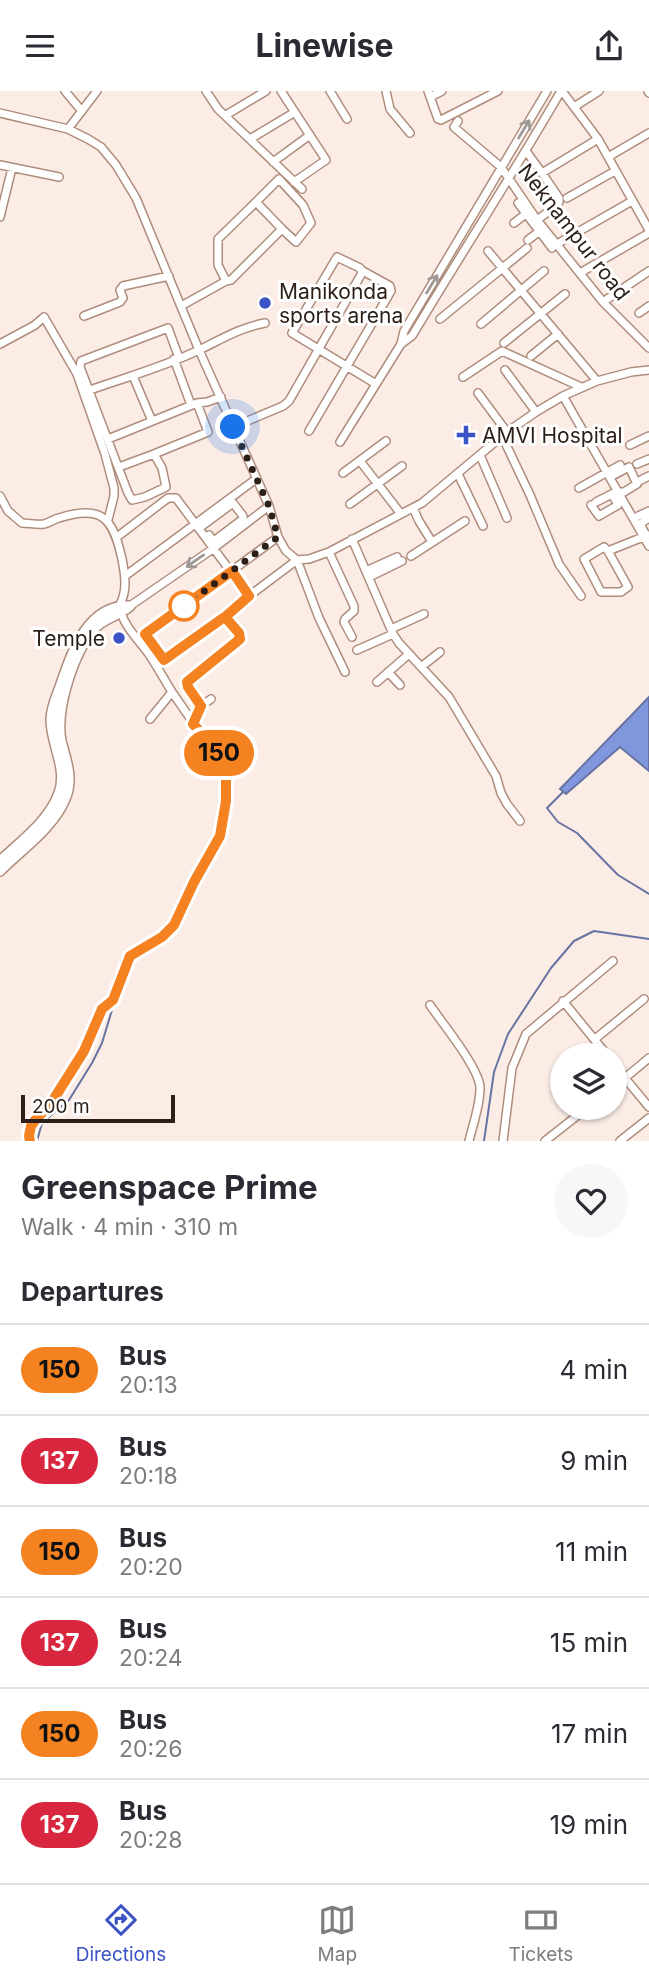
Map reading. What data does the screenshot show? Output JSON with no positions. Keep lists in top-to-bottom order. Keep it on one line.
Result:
{"streets":{"street":["Neknampur road"]},"places":{"other":["Manikonda sports arena","Temple"],"health":["AMVI Hospital"]},"lines":["bus line 150"],"scale_bar":"200 m","page":{"header":"Linewise","on_map":"150","scale":"200 m","heading":[["Greenspace Prime","Walk · 4 min · 310 m"],"Departures"],"list":[{"mark":"150","name":"Bus","note":"20:13","value":"4 min"},{"mark":"137","name":"Bus","note":"20:18","value":"9 min"},{"mark":"150","name":"Bus","note":"20:20","value":"11 min"},{"mark":"137","name":"Bus","note":"20:24","value":"15 min"},{"mark":"150","name":"Bus","note":"20:26","value":"17 min"},{"mark":"137","name":"Bus","note":"20:28","value":"19 min"}],"tabs":["Directions","Map","Tickets"]}}
